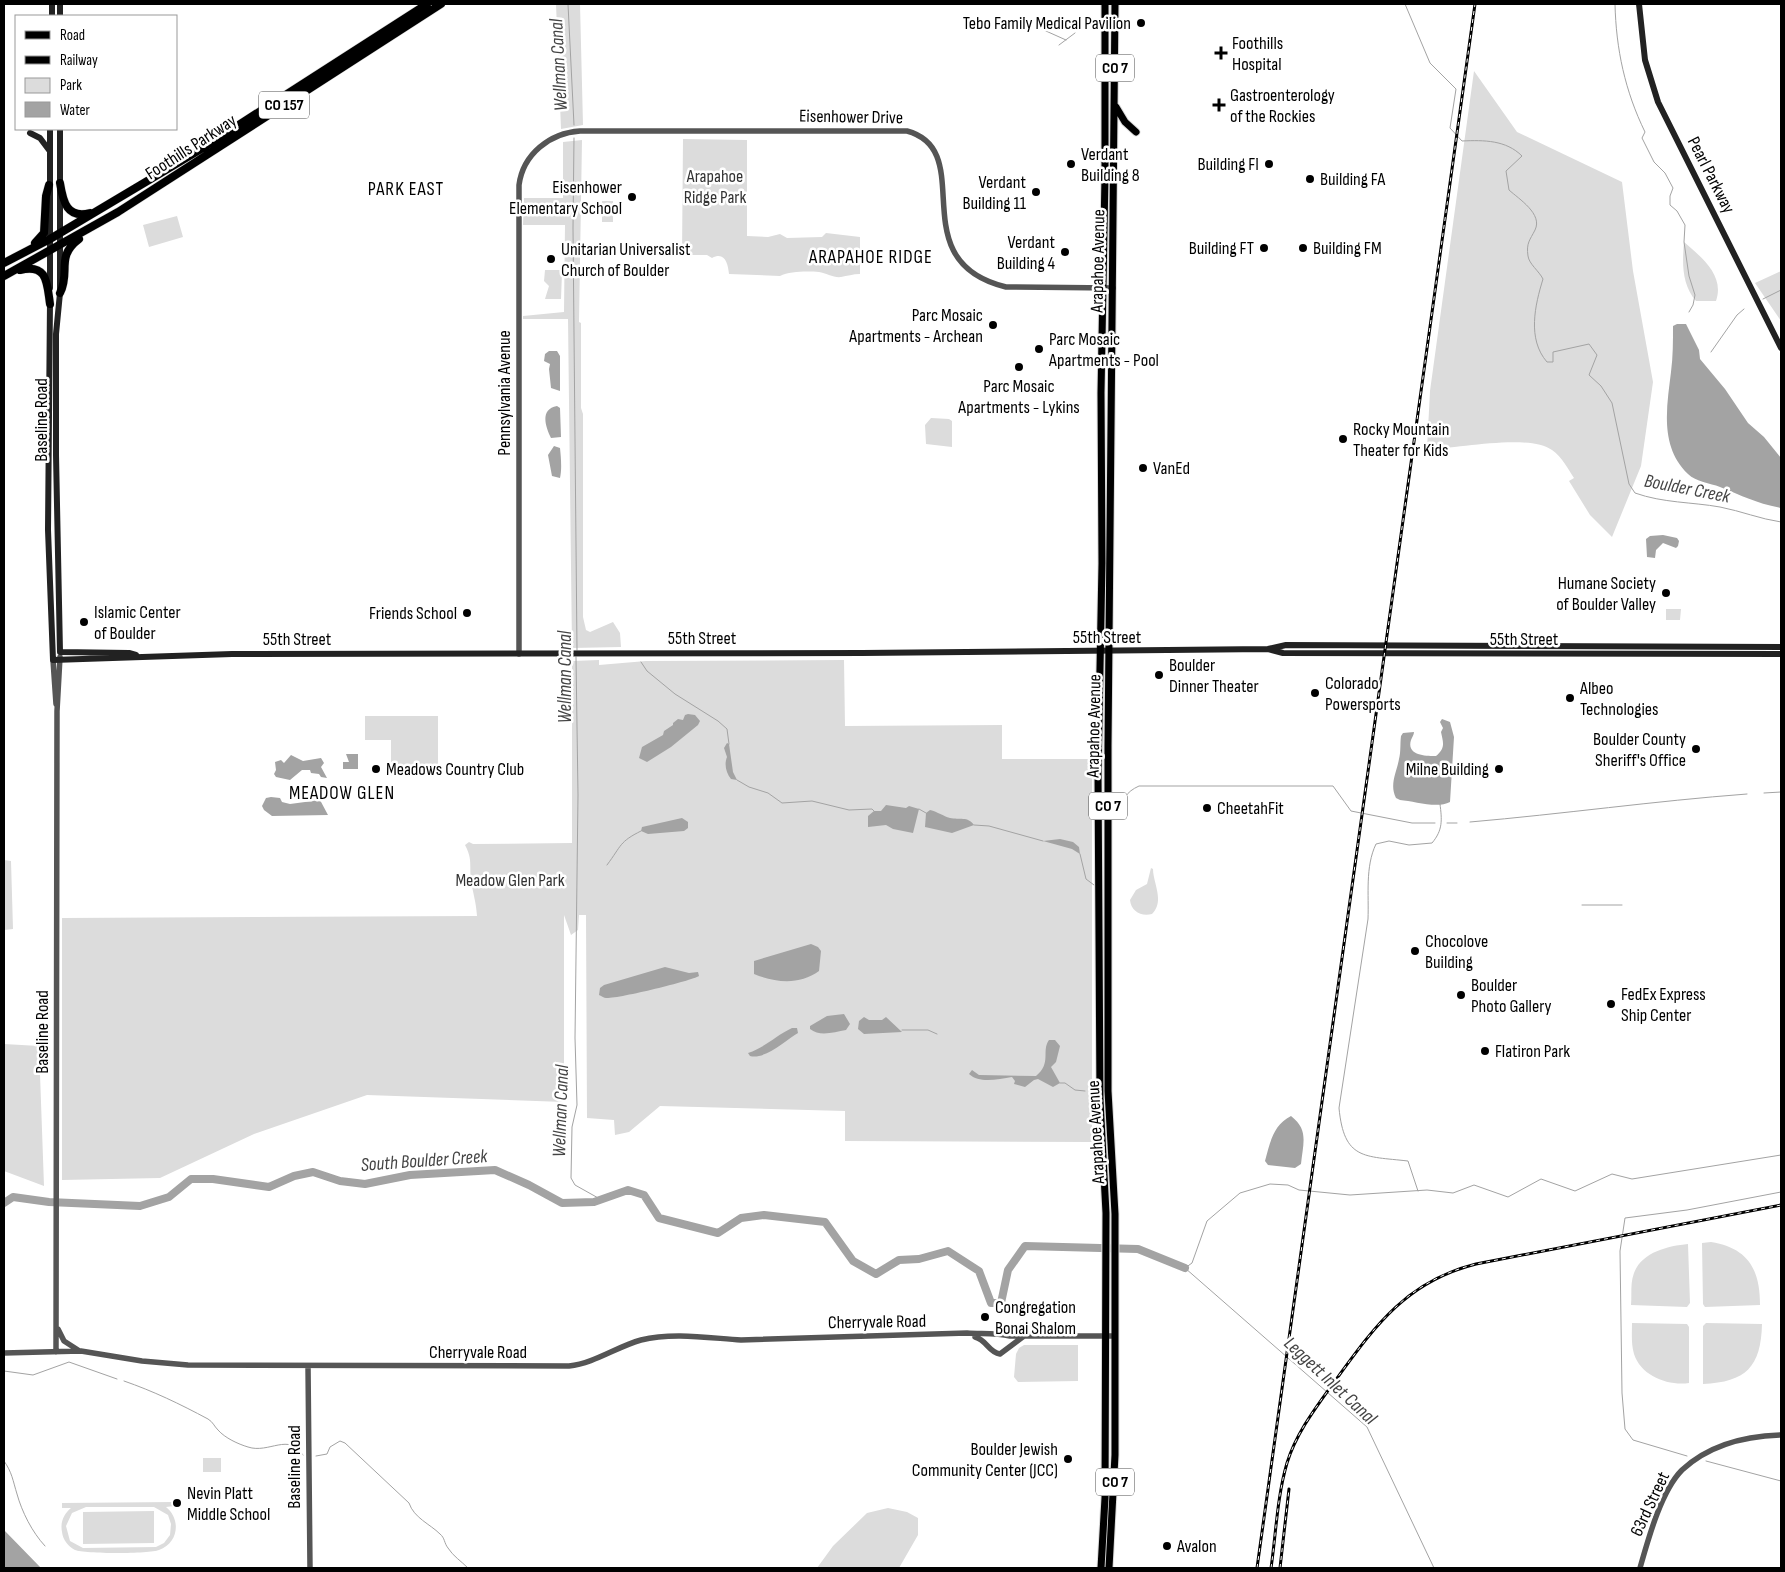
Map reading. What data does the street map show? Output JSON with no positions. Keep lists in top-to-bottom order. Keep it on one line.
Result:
{"streets":{"highway":["CO 157","Foothills Parkway"],"main road":["CO 7","Pearl Parkway","Arapahoe Avenue","Baseline Road","55th Street"],"street":["Eisenhower Drive","Pennsylvania Avenue","Cherryvale Road","63rd Street"]},"crossings":[["Eisenhower Drive","Arapahoe Avenue"],["Eisenhower Drive","Pennsylvania Avenue"],["Foothills Parkway","Baseline Road"],["Arapahoe Avenue","55th Street"],["Pennsylvania Avenue","55th Street"],["Baseline Road","55th Street"],["Baseline Road","Cherryvale Road"]],"districts":["PARK EAST","ARAPAHOE RIDGE","MEADOW GLEN"],"water":["Wellman Canal","Boulder Creek","South Boulder Creek","Leggett Inlet Canal"],"parks":["Arapahoe Ridge Park","Meadow Glen Park"],"places":{"other":["Tebo Family Medical Pavilion","Verdant Building 8","Building FI","Building FA","Verdant Building 11","Eisenhower Elementary School","Building FT","Building FM","Verdant Building 4","Unitarian Universalist Church of Boulder","Parc Mosaic Apartments - Archean","Parc Mosaic Apartments - Pool","Parc Mosaic Apartments - Lykins","Rocky Mountain Theater for Kids","VanEd","Humane Society of Boulder Valley","Friends School","Islamic Center of Boulder","Boulder Dinner Theater","Colorado Powersports","Albeo Technologies","Boulder County Sheriff's Office","Meadows Country Club","Milne Building","CheetahFit","Chocolove Building","Boulder Photo Gallery","FedEx Express Ship Center","Flatiron Park","Congregation Bonai Shalom","Boulder Jewish Community Center (JCC)","Nevin Platt Middle School","Avalon"],"health":["Foothills Hospital","Gastroenterology of the Rockies"]},"legend":["Road","Railway","Park","Water"]}
